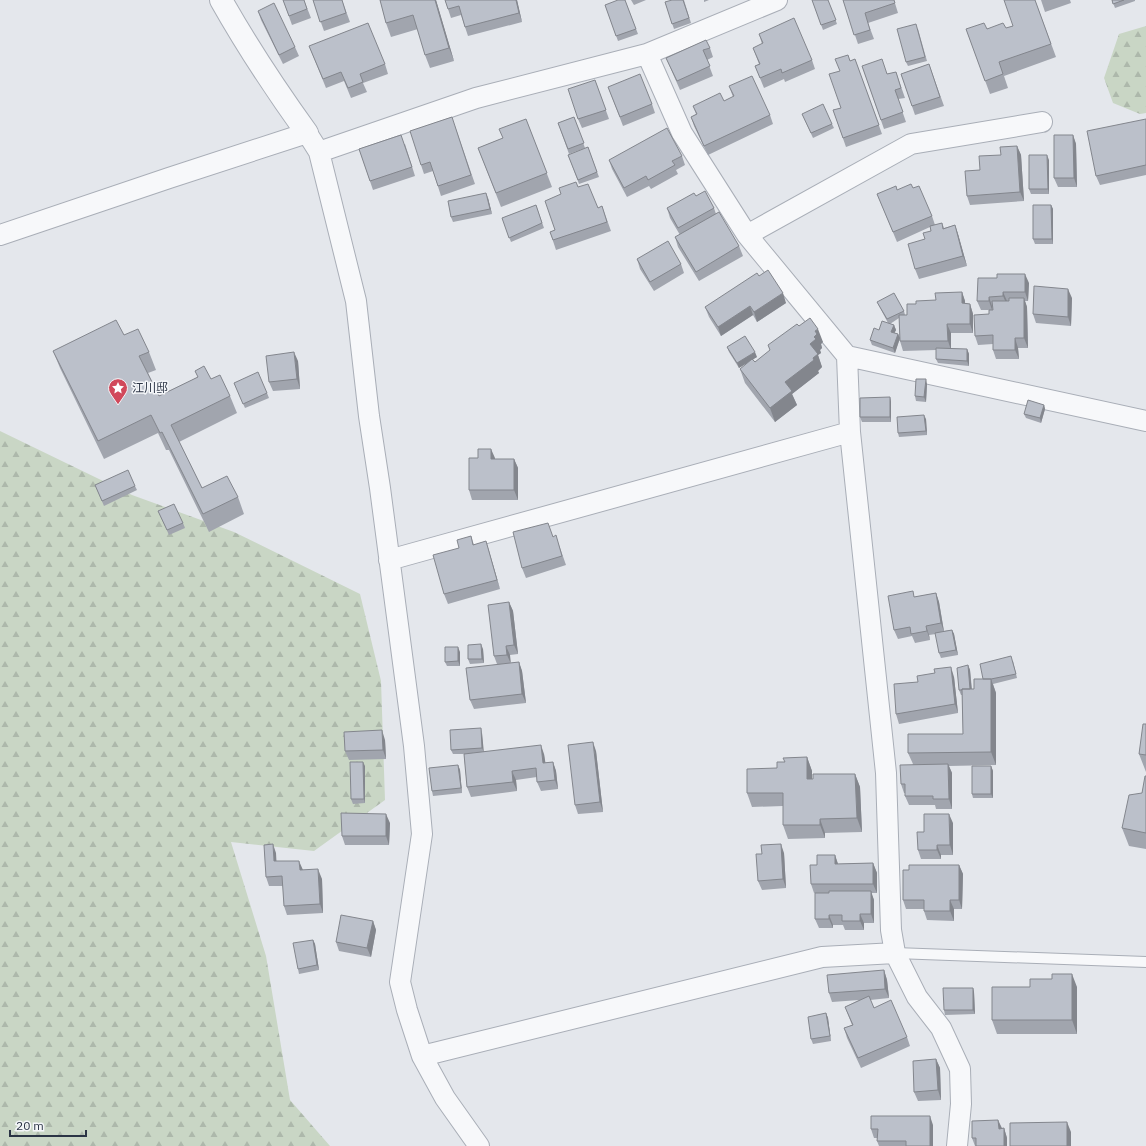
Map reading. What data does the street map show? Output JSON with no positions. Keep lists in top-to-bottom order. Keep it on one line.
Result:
{"places":{"place":["江川邸"]},"scale_bar":"20 m"}
